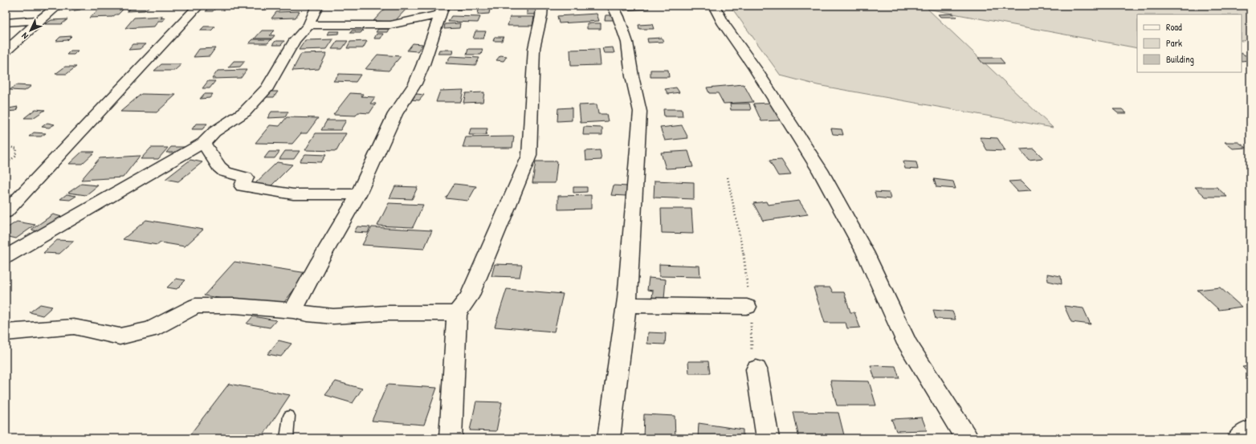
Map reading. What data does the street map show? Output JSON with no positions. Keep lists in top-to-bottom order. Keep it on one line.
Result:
{"legend":["Road","Park","Building"],"north":"bottom left"}
